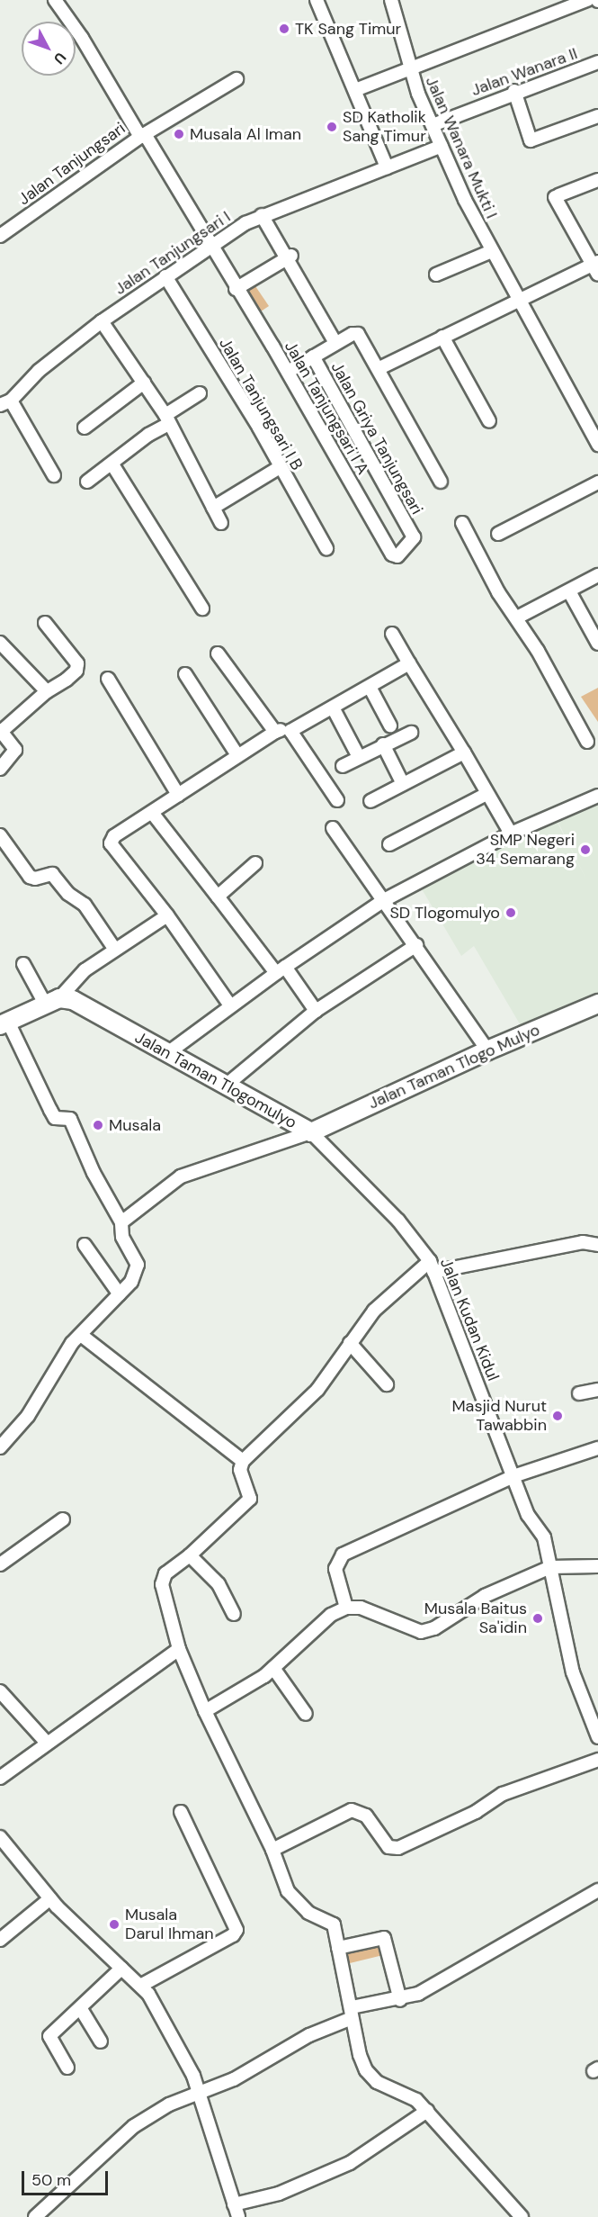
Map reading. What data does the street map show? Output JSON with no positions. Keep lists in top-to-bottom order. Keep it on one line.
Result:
{"streets":{"street":["Jalan Wanara II","Jalan Wanara Mukti I","Jalan Tanjungsari","Jalan Tanjungsari I","Jalan Tanjungsari I B","Jalan Tanjungsari I A","Jalan Griya Tanjungsari","Jalan Taman Tlogo Mulyo","Jalan Taman Tlogomulyo","Jalan Kudan Kidul"]},"crossings":[["Jalan Wanara II","Jalan Wanara Mukti I"],["Jalan Wanara Mukti I","Jalan Tanjungsari I"],["Jalan Tanjungsari","Jalan Tanjungsari I"],["Jalan Tanjungsari","Jalan Tanjungsari I A"],["Jalan Tanjungsari I","Jalan Tanjungsari I B"],["Jalan Tanjungsari I","Jalan Tanjungsari I A"],["Jalan Tanjungsari I","Jalan Griya Tanjungsari"],["Jalan Tanjungsari I A","Jalan Griya Tanjungsari"],["Jalan Taman Tlogo Mulyo","Jalan Taman Tlogomulyo"],["Jalan Taman Tlogo Mulyo","Jalan Kudan Kidul"],["Jalan Taman Tlogomulyo","Jalan Kudan Kidul"]],"places":["TK Sang Timur","SD Katholik Sang Timur","Musala Al Iman","SMP Negeri 34 Semarang","SD Tlogomulyo","Musala","Masjid Nurut Tawabbin","Musala Baitus Sa'idin","Musala Darul Ihman"],"scale_bar":"50 m","north":"bottom right"}
